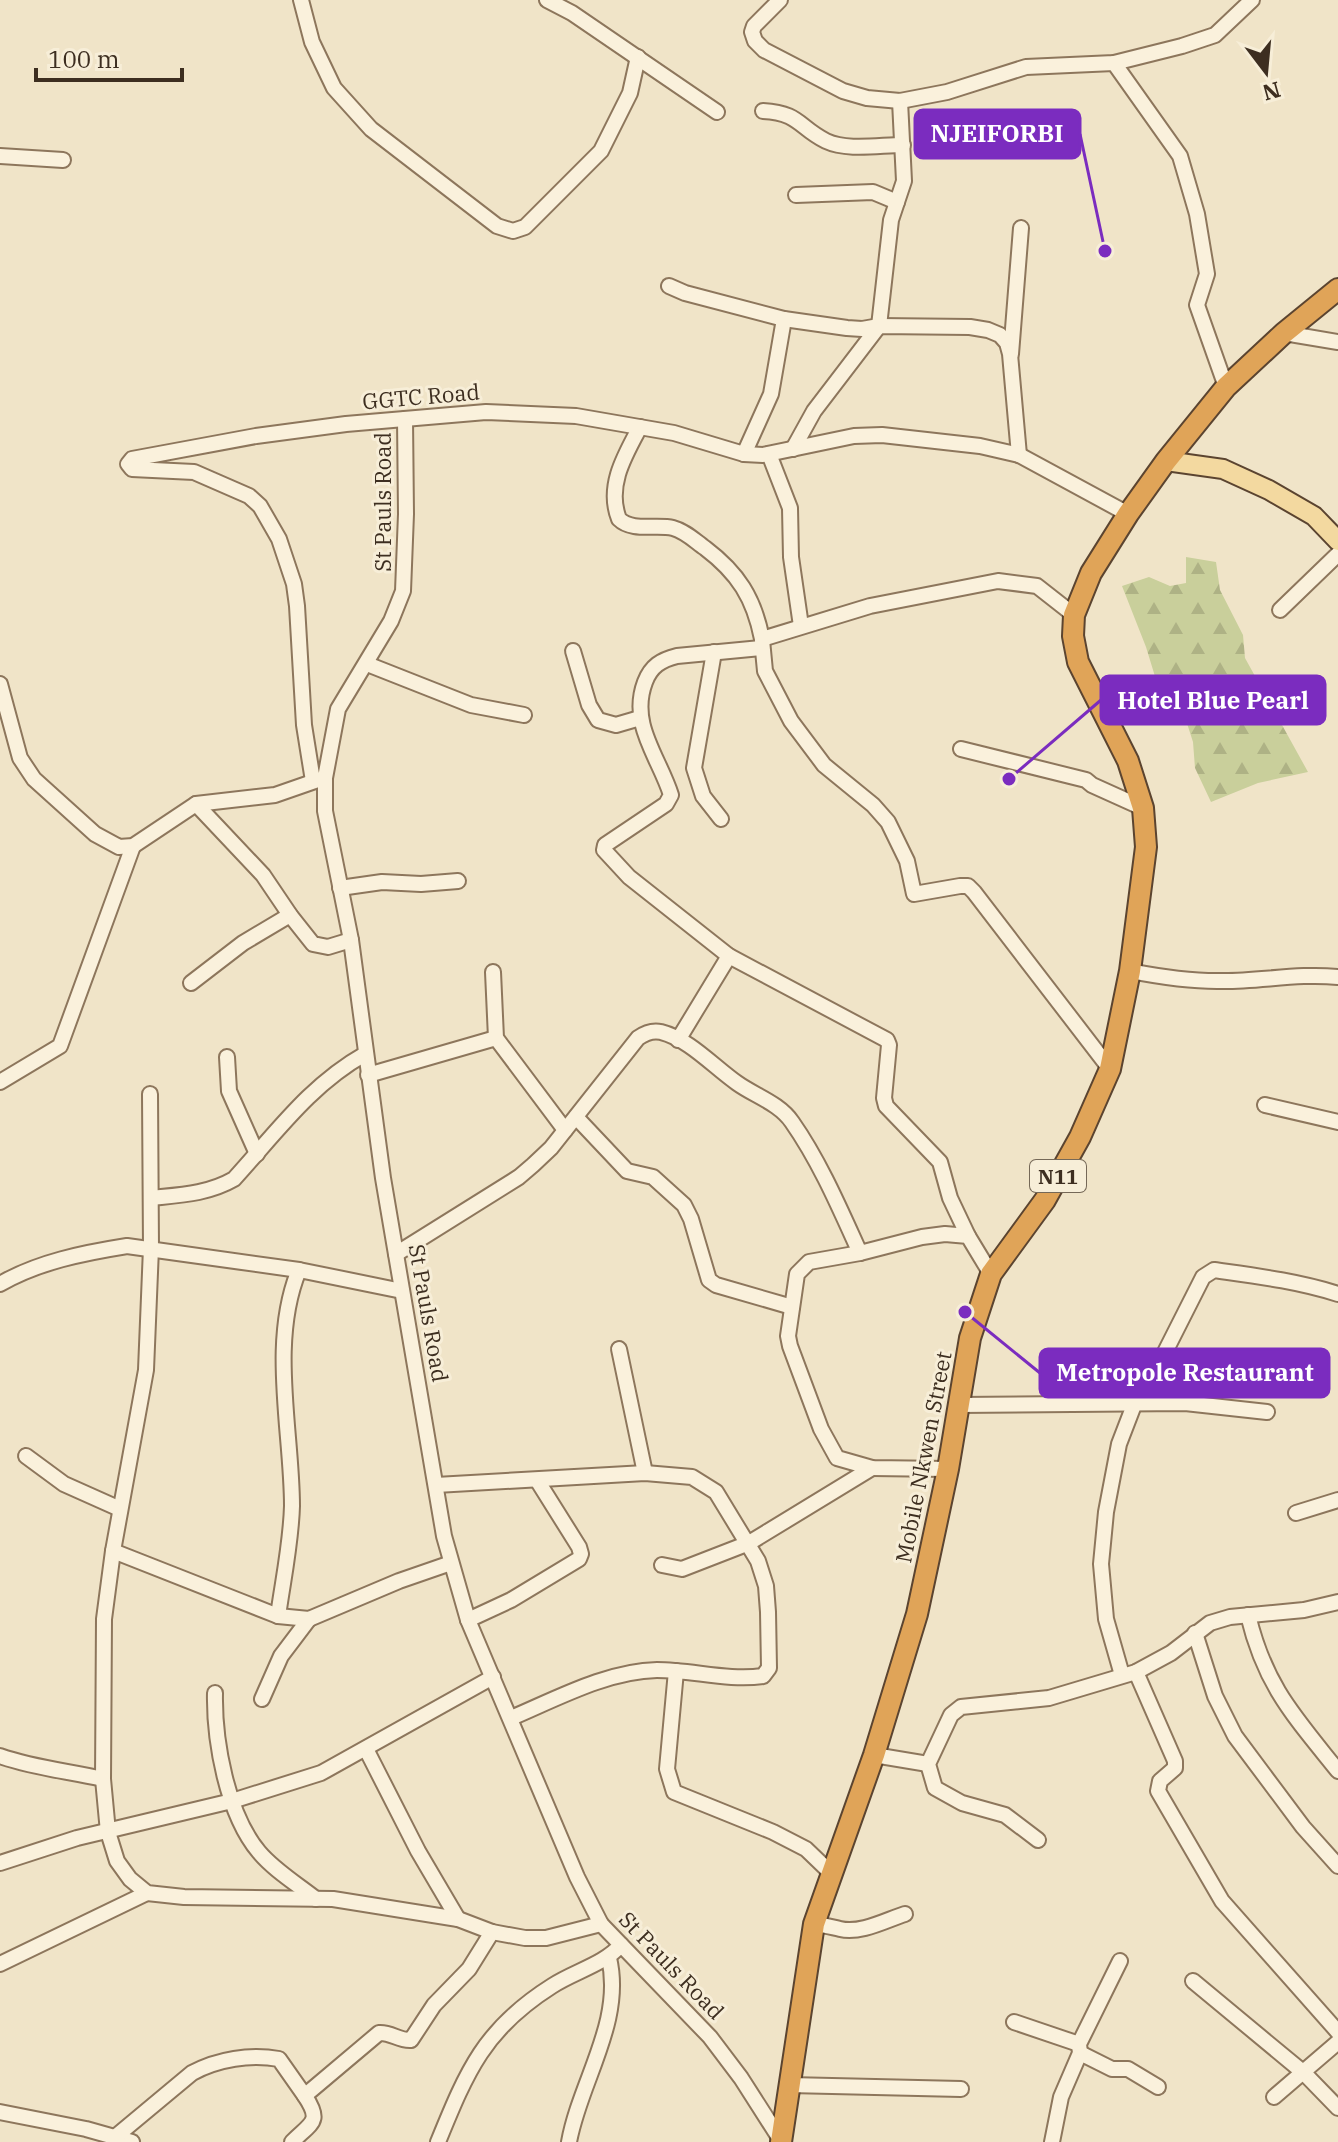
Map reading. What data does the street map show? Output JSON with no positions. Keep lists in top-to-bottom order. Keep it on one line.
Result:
{"streets":{"highway":["N11","Mobile Nkwen Street"],"street":["GGTC Road","St Pauls Road"]},"crossings":[["GGTC Road","St Pauls Road"],["GGTC Road","Mobile Nkwen Street"],["St Pauls Road","Mobile Nkwen Street"]],"places":["NJEIFORBI","Hotel Blue Pearl","Metropole Restaurant"],"scale_bar":"100 m","north":"bottom"}
